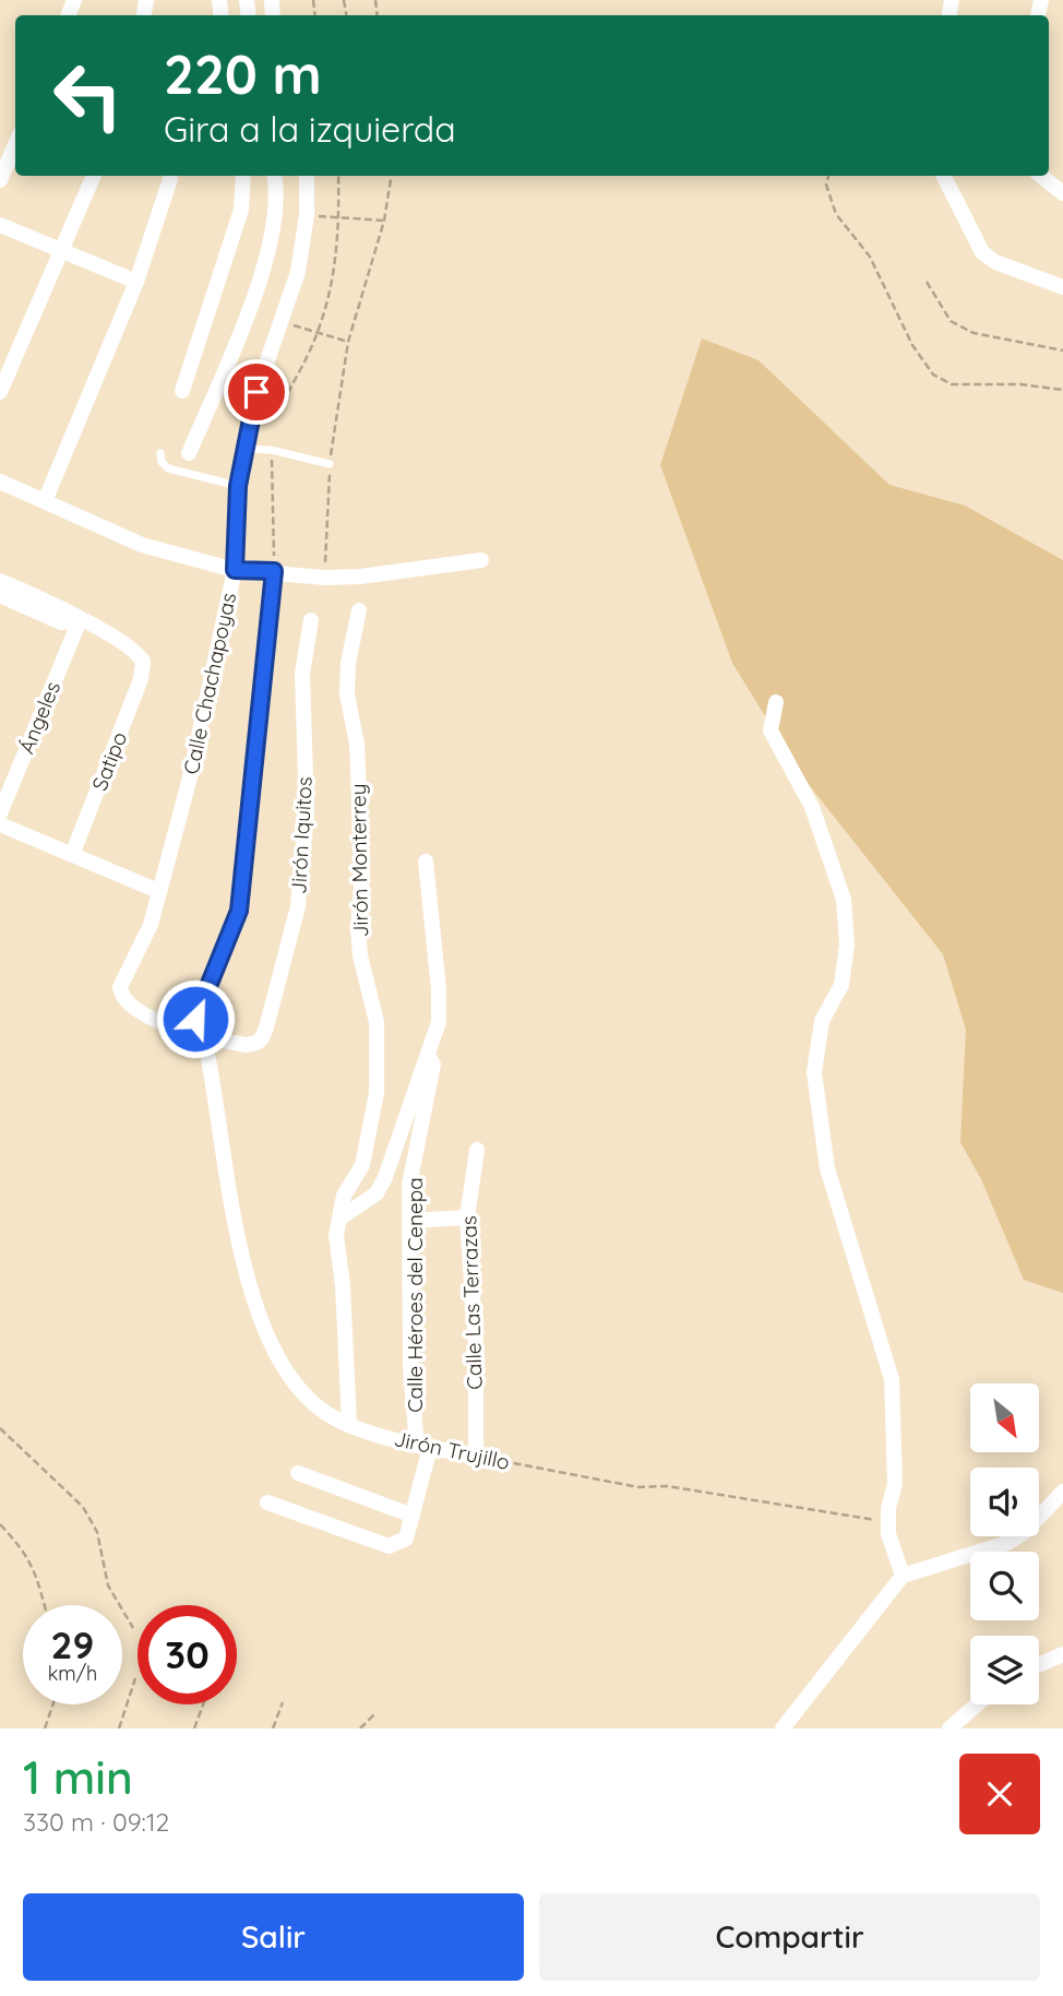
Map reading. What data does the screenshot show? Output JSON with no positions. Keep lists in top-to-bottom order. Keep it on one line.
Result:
{"streets":{"street":["Calle Chachapoyas","Ángeles","Satipo","Jirón Iquitos","Jirón Monterrey","Calle Héroes del Cenepa","Calle Las Terrazas","Jirón Trujillo"]},"crossings":[["Calle Chachapoyas","Jirón Iquitos"],["Calle Chachapoyas","Jirón Trujillo"],["Ángeles","Satipo"],["Jirón Iquitos","Jirón Trujillo"],["Jirón Monterrey","Calle Héroes del Cenepa"],["Jirón Monterrey","Jirón Trujillo"],["Calle Héroes del Cenepa","Jirón Trujillo"],["Calle Las Terrazas","Jirón Trujillo"]],"north":"bottom right","page":{"turn":["220 m","Gira a la izquierda"],"speed":"29 km/h","limit":"30","heading":["1 min","330 m · 09:12"],"buttons":["Salir","Compartir"]}}
